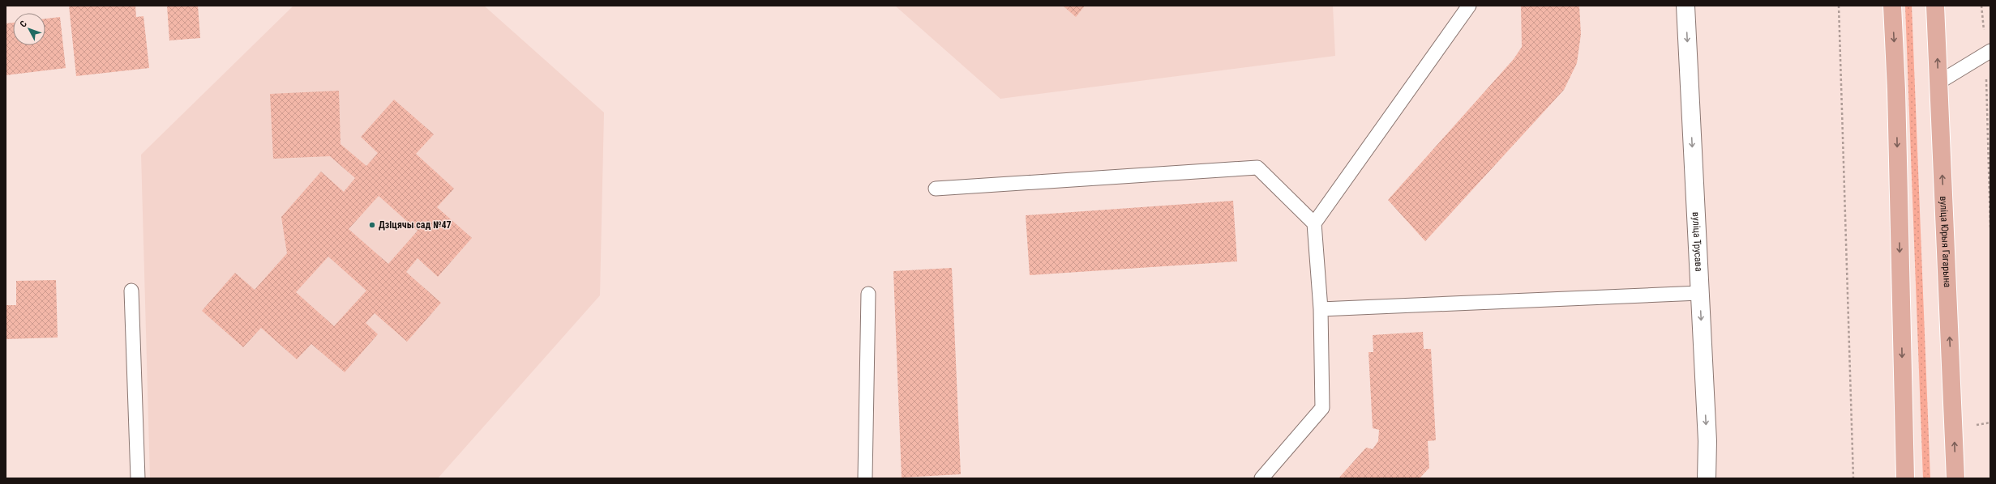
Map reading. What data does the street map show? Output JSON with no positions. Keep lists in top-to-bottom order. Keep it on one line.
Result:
{"streets":{"main road":["вуліца Юрыя Гагарына"],"street":["вуліца Трусава"]},"one_way":["вуліца Трусава"],"places":["Дзіцячы сад №47"],"north":"top left"}
